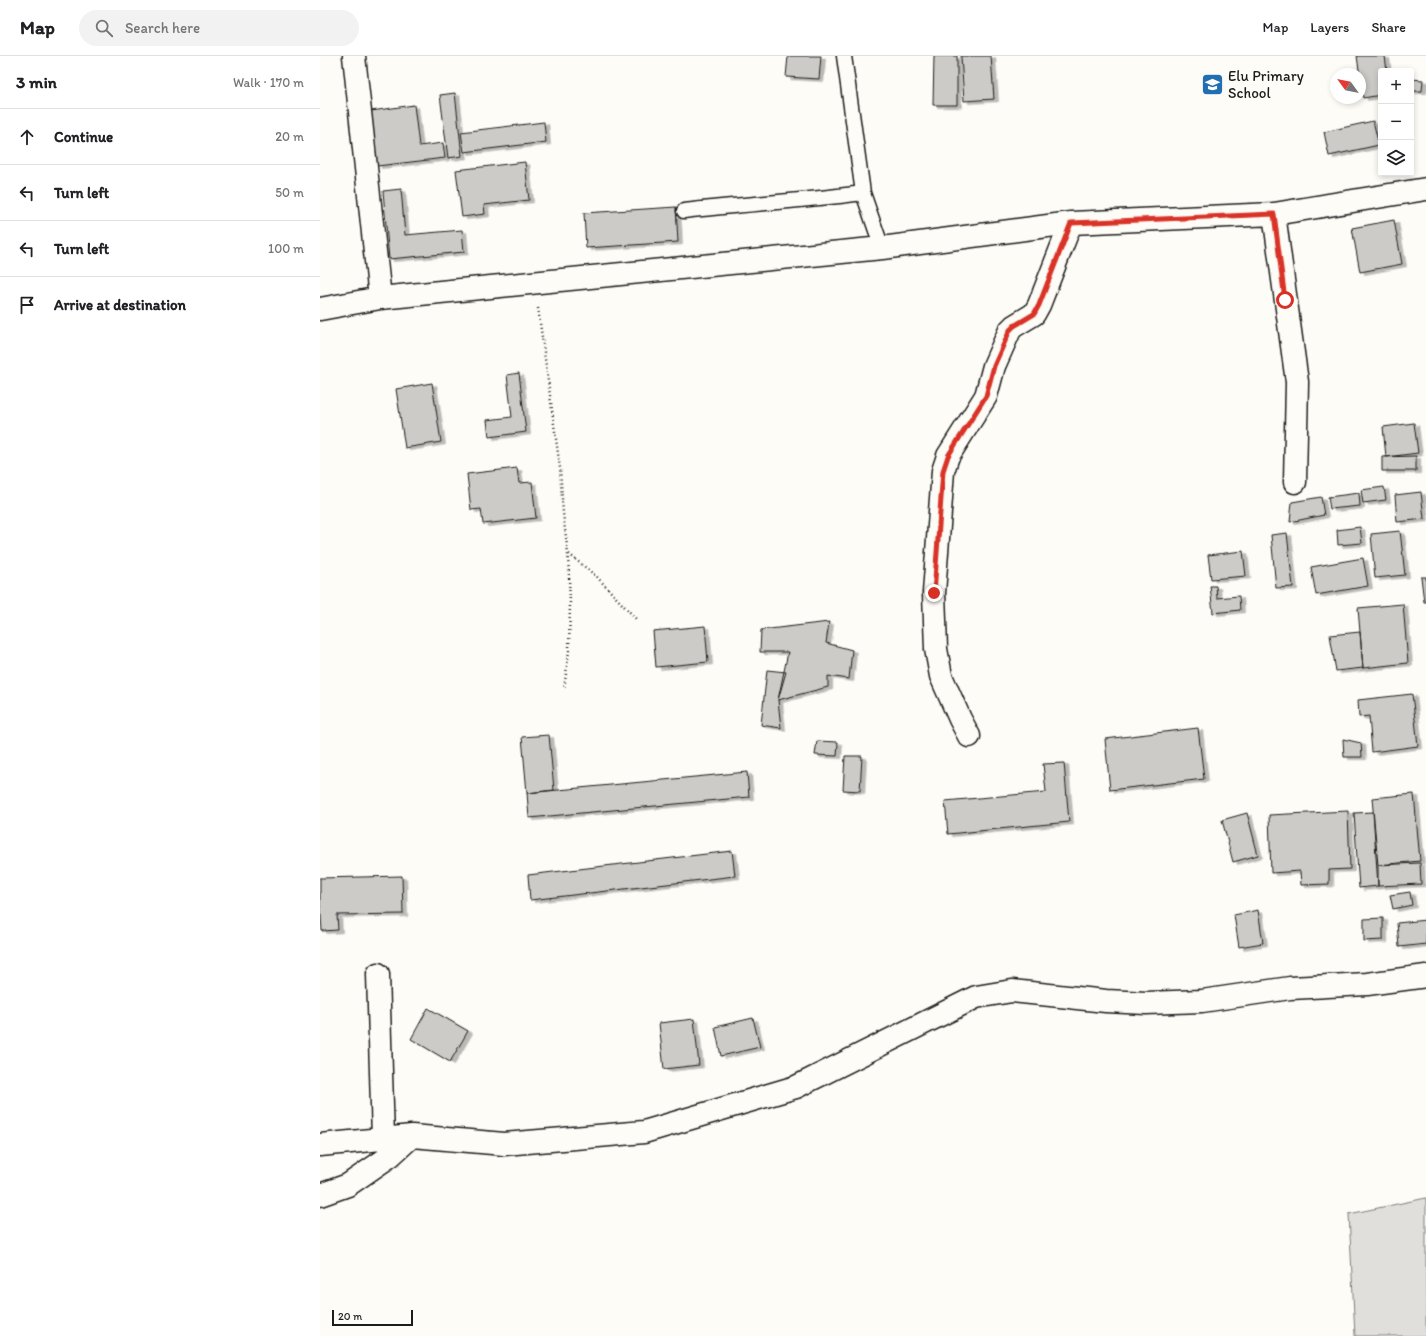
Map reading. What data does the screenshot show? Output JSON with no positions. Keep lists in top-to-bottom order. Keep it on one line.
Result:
{"places":{"school or university":["Elu Primary School"]},"scale_bar":"20 m","north":"top left","page":{"header":"Map","search":"Search here","nav":["Map","Layers","Share"],"heading":["3 min","Walk · 170 m"],"map_buttons":["+","−"],"list":[["Continue","20 m"],["Turn left","50 m"],["Turn left","100 m"],"Arrive at destination"],"scale":"20 m"}}
